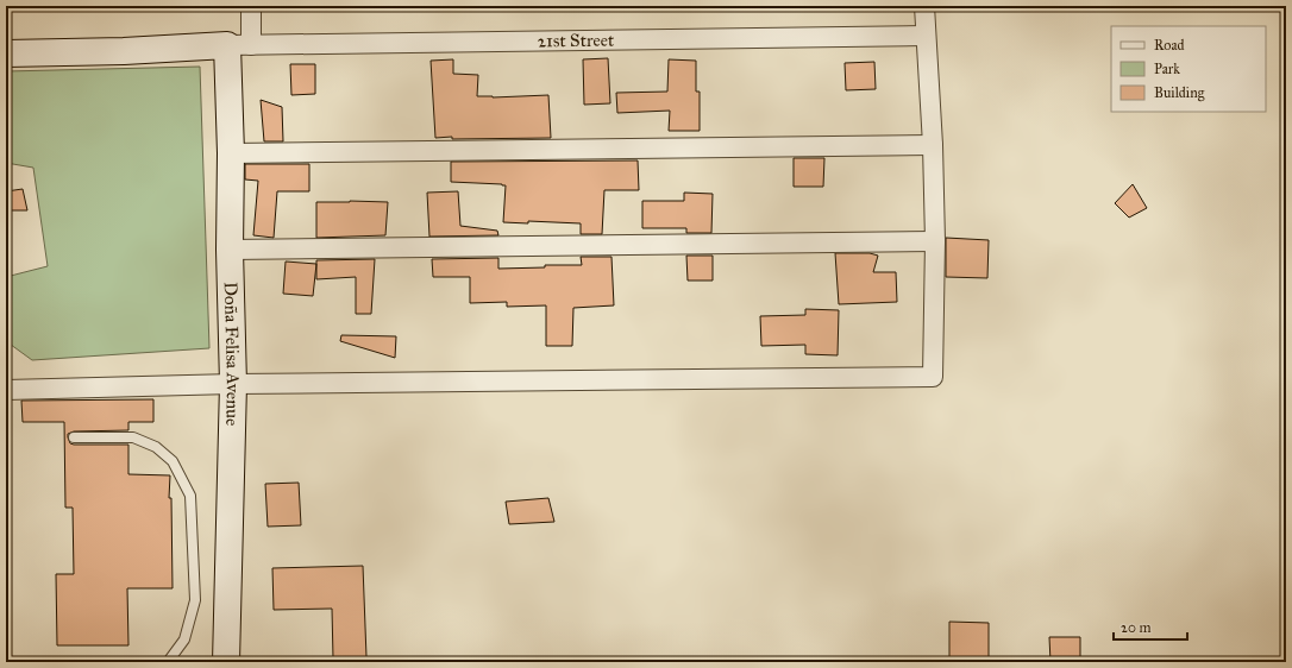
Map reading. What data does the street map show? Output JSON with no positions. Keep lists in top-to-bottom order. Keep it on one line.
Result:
{"streets":{"street":["21st Street","Doña Felisa Avenue"]},"crossings":[["21st Street","Doña Felisa Avenue"]],"legend":["Road","Park","Building"],"scale_bar":"20 m"}
